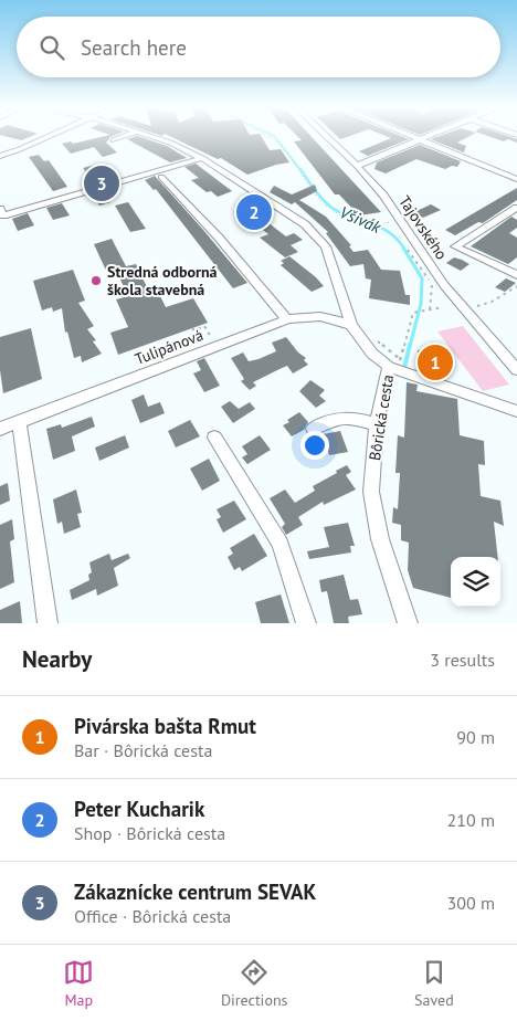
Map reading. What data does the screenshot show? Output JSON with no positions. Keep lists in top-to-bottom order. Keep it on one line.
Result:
{"streets":{"street":["Tajovského","Tulipánová","Bôrická cesta"]},"crossings":[["Tulipánová","Bôrická cesta"]],"water":["Všivák"],"places":["Stredná odborná škola stavebná"],"page":{"search":"Search here","pins":["3","2","1"],"heading":["Nearby","3 results"],"list":[{"mark":"1","name":"Pivárska bašta Rmut","note":"Bar · Bôrická cesta","value":"90 m"},{"mark":"2","name":"Peter Kucharik","note":"Shop · Bôrická cesta","value":"210 m"},{"mark":"3","name":"Zákaznícke centrum SEVAK","note":"Office · Bôrická cesta","value":"300 m"}],"nav":["Map","Directions","Saved"]}}
